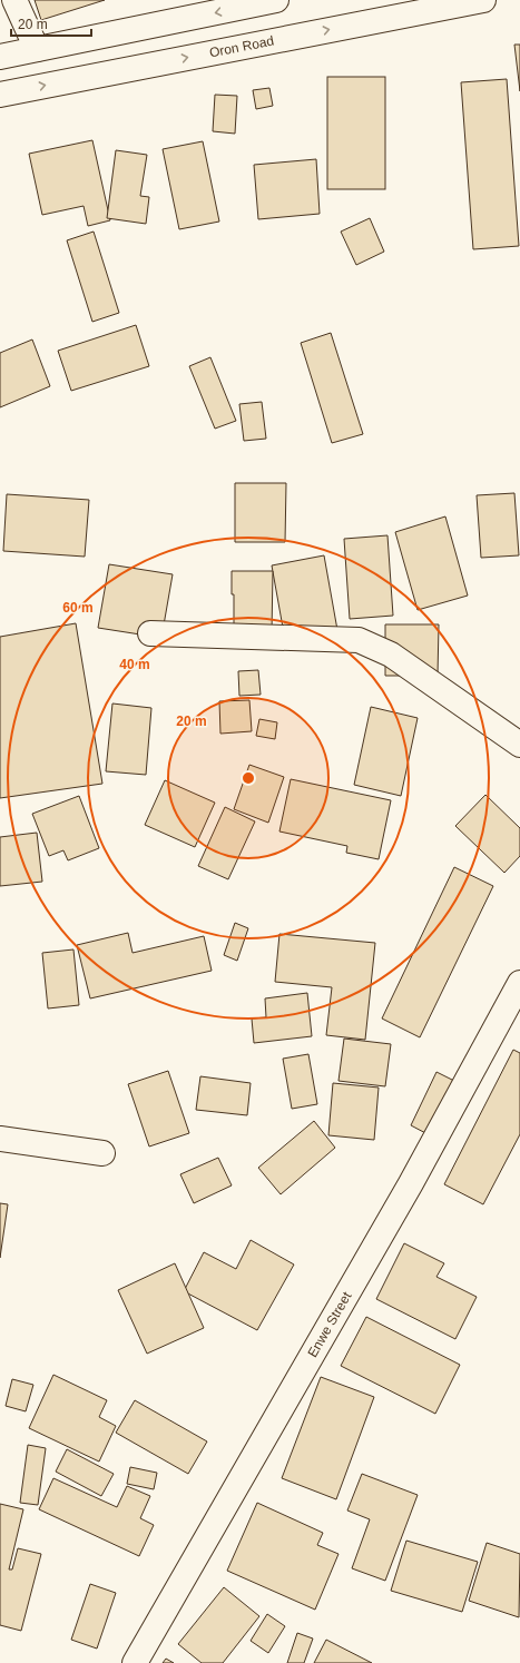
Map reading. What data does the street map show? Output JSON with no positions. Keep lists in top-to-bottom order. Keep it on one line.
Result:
{"streets":{"main road":["Oron Road","Enwe Street"]},"scale_bar":"20 m","rings":["60 m","40 m","20 m"]}
